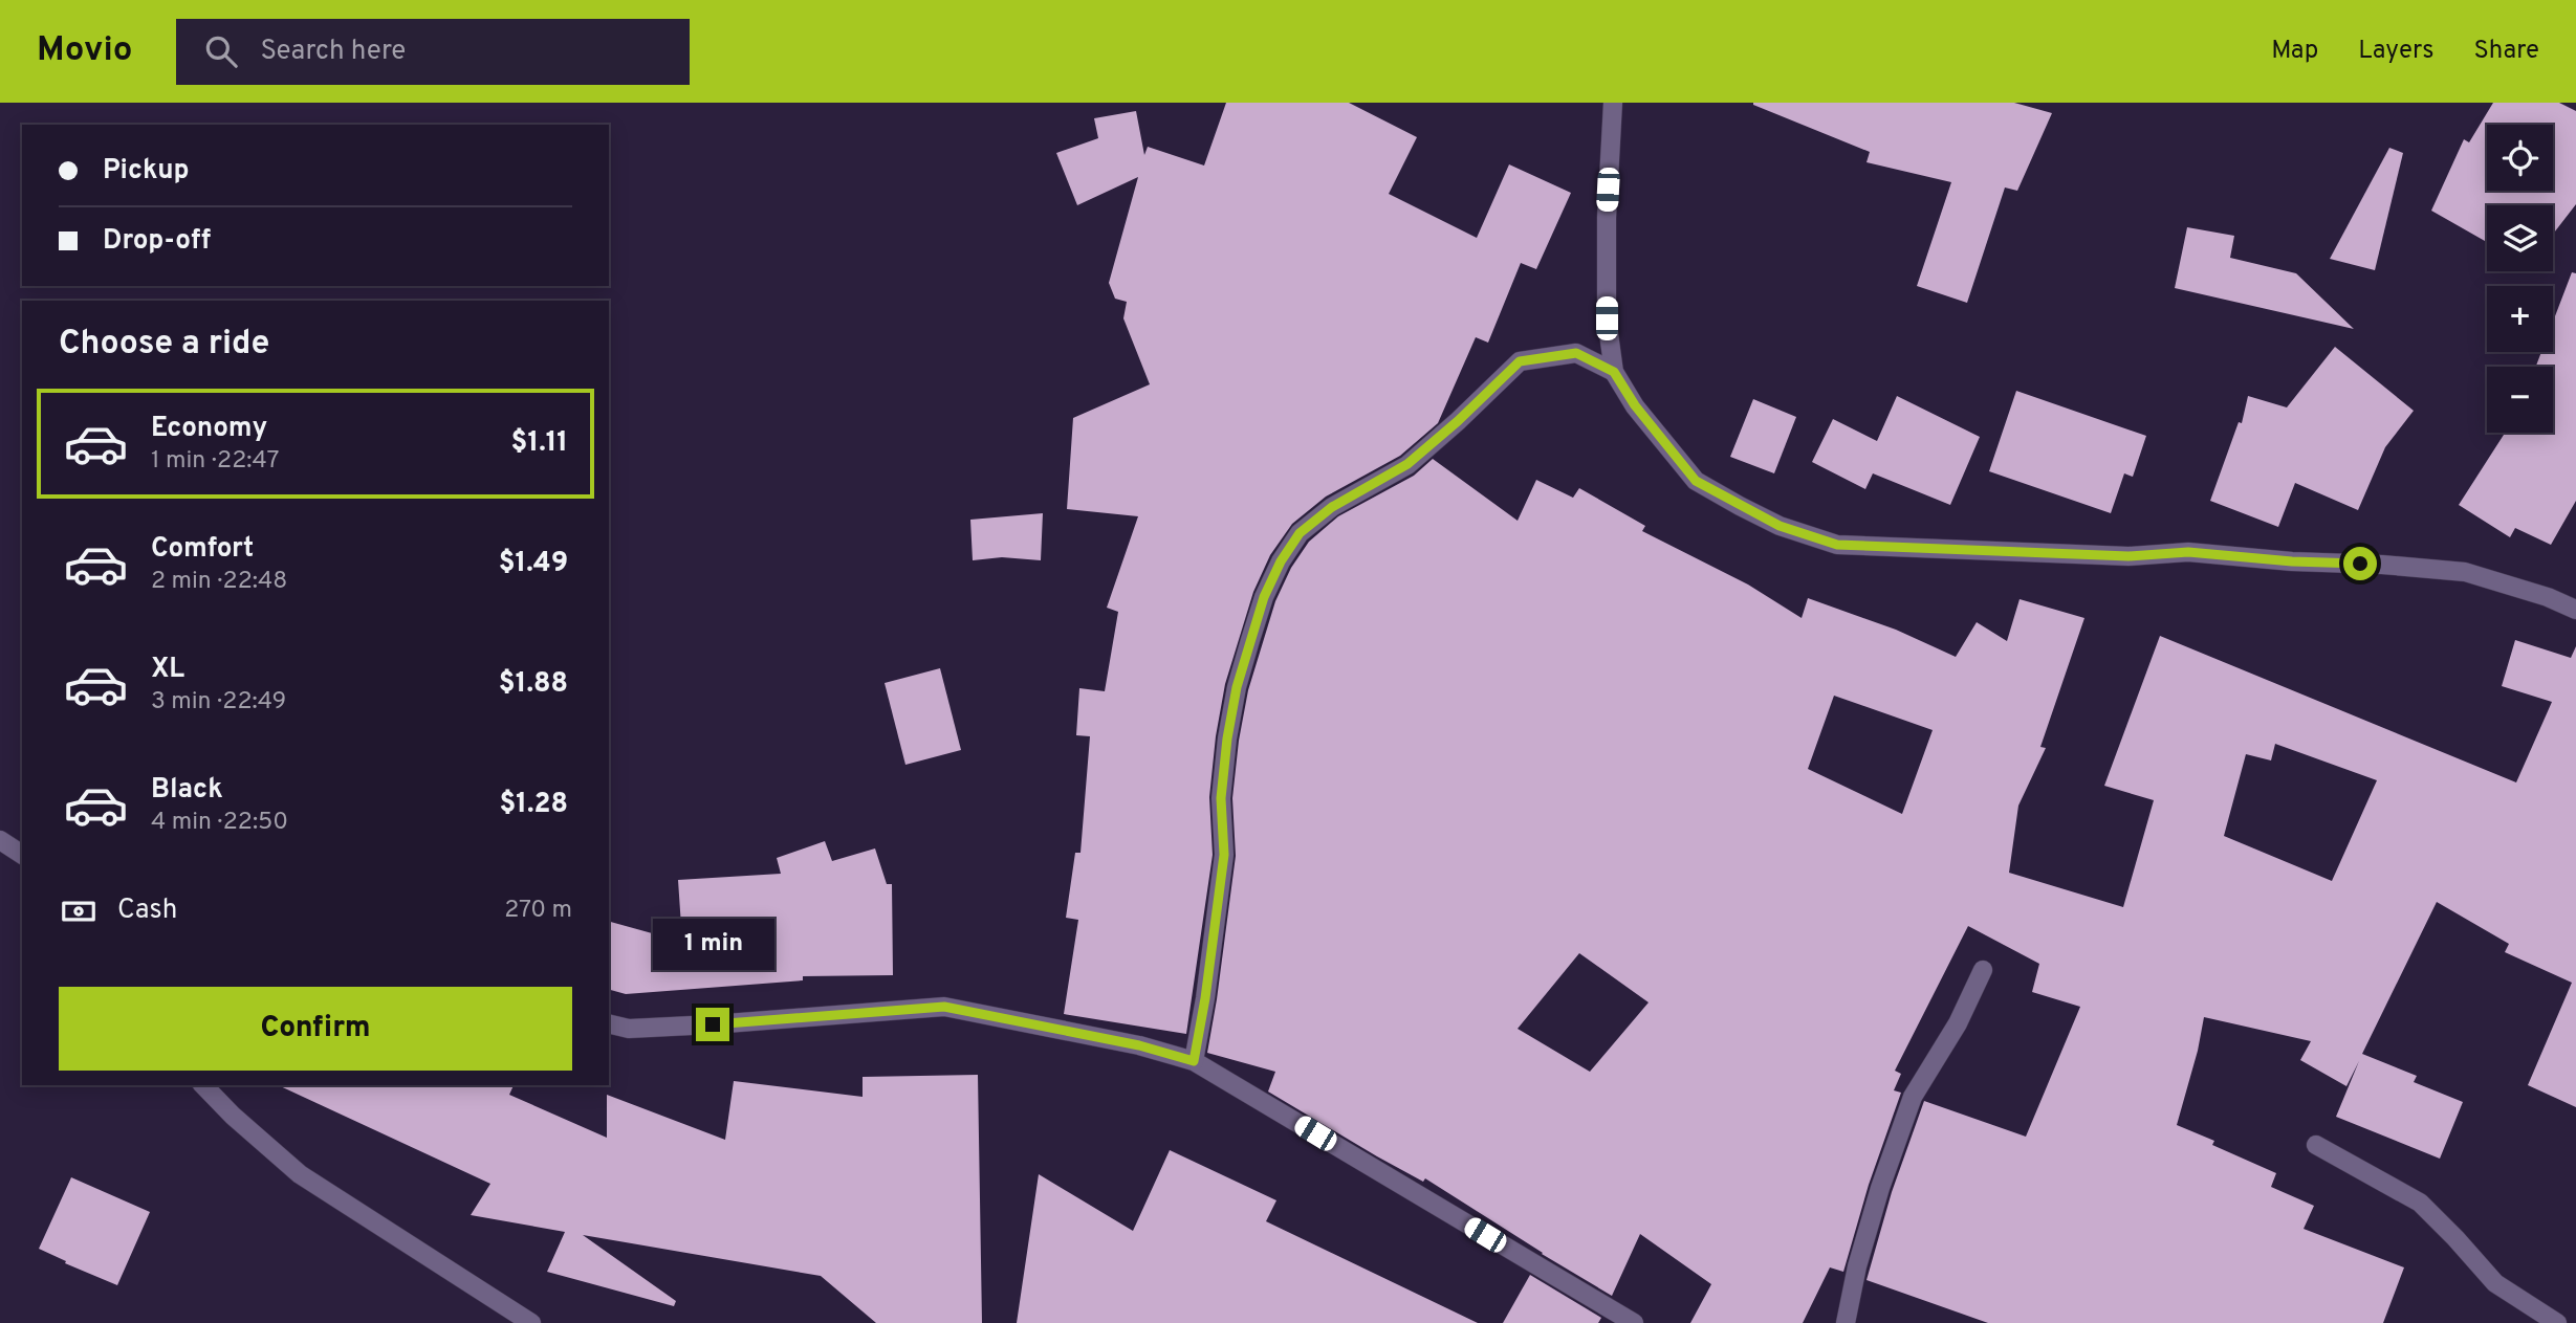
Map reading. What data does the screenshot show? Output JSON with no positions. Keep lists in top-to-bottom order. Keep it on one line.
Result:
{"page":{"header":"Movio","search":"Search here","nav":["Map","Layers","Share"],"map_buttons":["+","−"],"banner":["Pickup","Drop-off"],"heading":"Choose a ride","list":[{"name":"Economy","note":"1 min · 22:47","value":"$1.11"},{"name":"Comfort","note":"2 min · 22:48","value":"$1.49"},{"name":"XL","note":"3 min · 22:49","value":"$1.88"},{"name":"Black","note":"4 min · 22:50","value":"$1.28"}],"pay":["Cash","270 m"],"bubble":"1 min","buttons":"Confirm"}}
